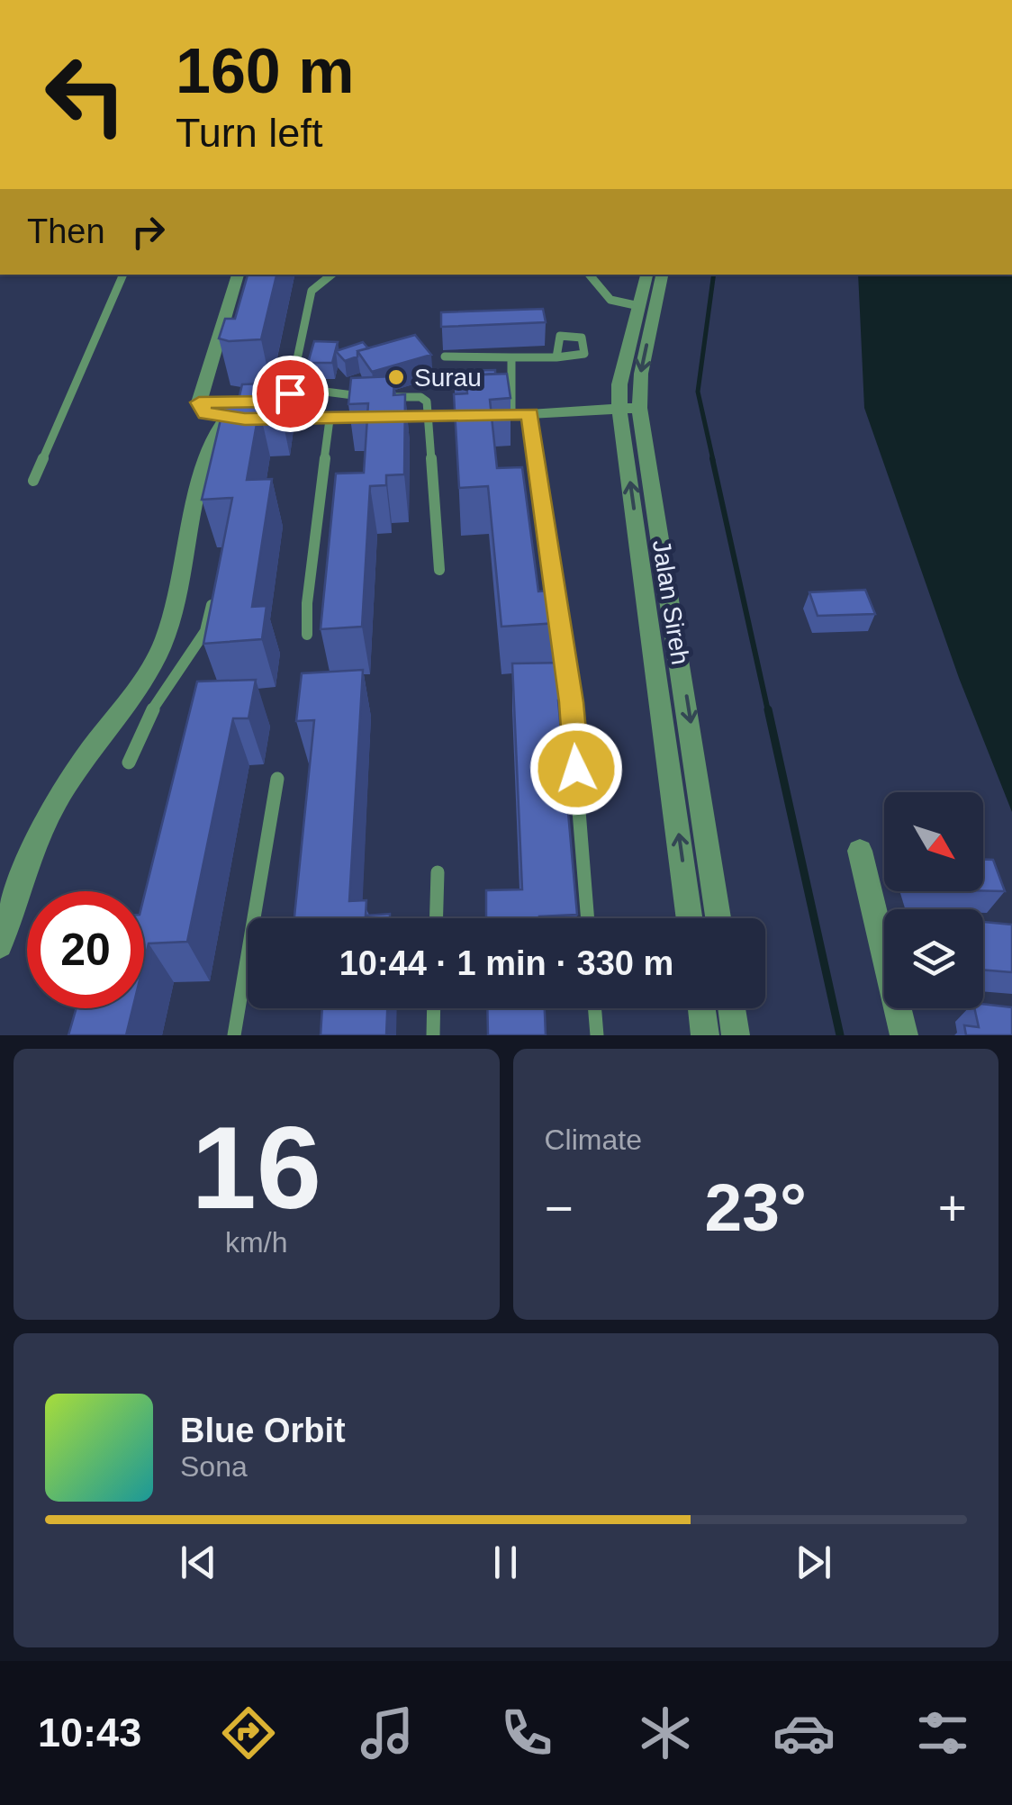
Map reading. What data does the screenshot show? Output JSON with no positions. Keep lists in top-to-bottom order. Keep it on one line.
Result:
{"streets":{"street":["Jalan Sireh"]},"places":["Surau"],"north":"bottom right","page":{"turn":["160 m","Turn left"],"then":"Then","limit":"20","trip":"10:44 · 1 min · 330 m","tile":[["16","km/h"],"Climate"],"heat":["−","23°","+"],"song":["Blue Orbit","Sona"],"tabs":"10:43"}}
